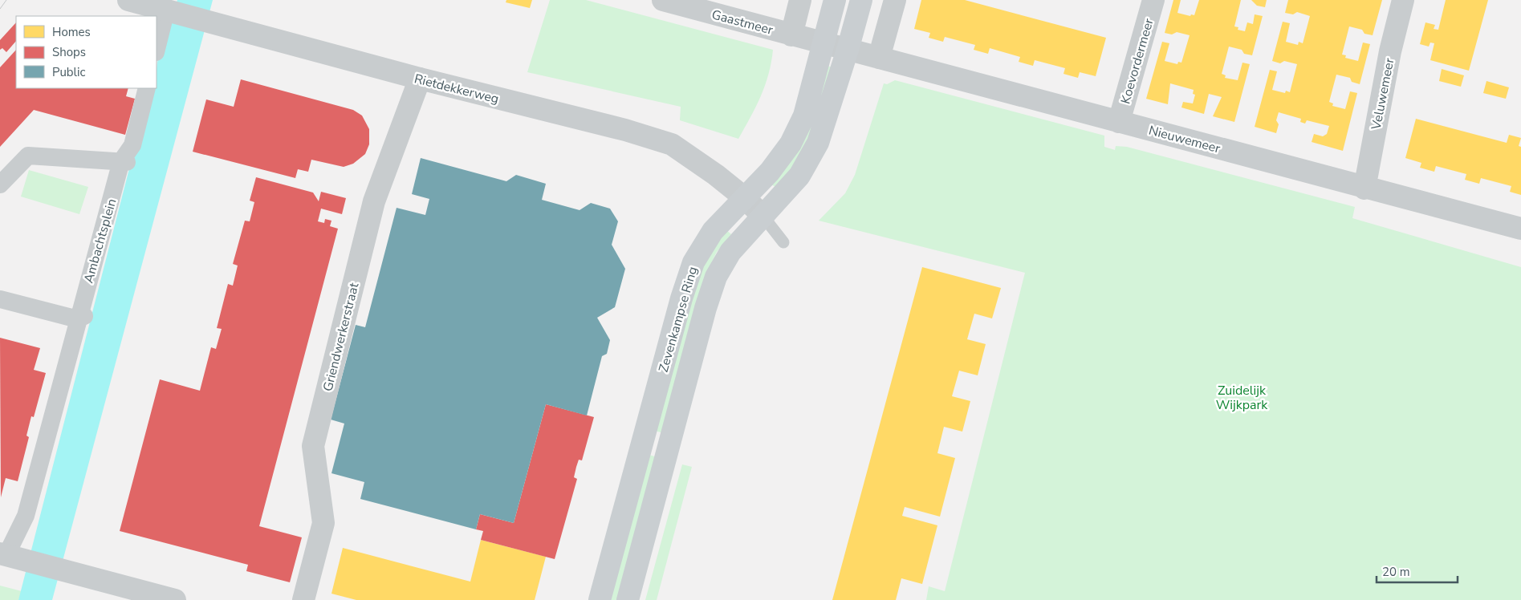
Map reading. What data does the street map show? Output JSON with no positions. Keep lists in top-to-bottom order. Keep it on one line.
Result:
{"streets":{"main road":["Zevenkampse Ring"],"street":["Gaastmeer","Koevordermeer","Rietdekkerweg","Veluwemeer","Nieuwemeer","Ambachtsplein","Griendwerkerstraat"]},"crossings":[["Gaastmeer","Nieuwemeer"],["Gaastmeer","Zevenkampse Ring"],["Koevordermeer","Nieuwemeer"],["Rietdekkerweg","Zevenkampse Ring"],["Rietdekkerweg","Griendwerkerstraat"],["Veluwemeer","Nieuwemeer"],["Nieuwemeer","Zevenkampse Ring"]],"parks":["Zuidelijk Wijkpark"],"legend":["Homes","Shops","Public"],"scale_bar":"20 m"}
